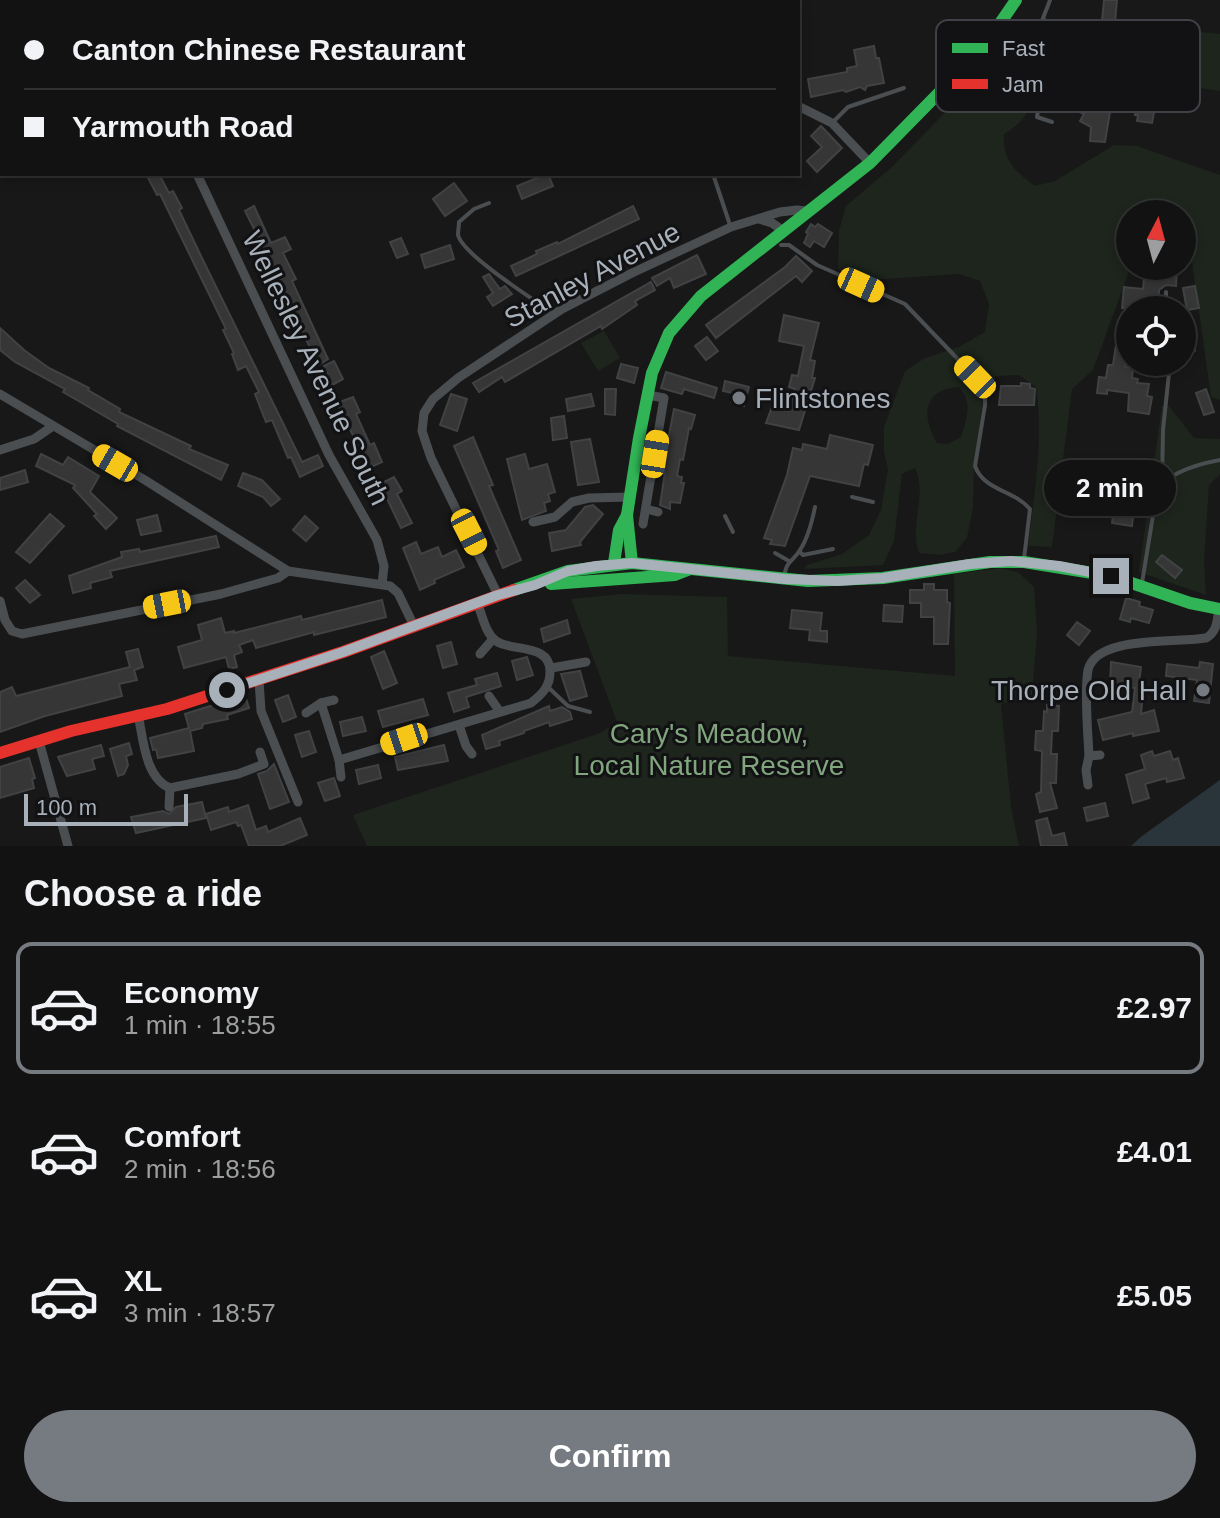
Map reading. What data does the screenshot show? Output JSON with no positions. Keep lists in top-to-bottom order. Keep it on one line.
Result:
{"streets":{"street":["Stanley Avenue","Wellesley Avenue South"]},"parks":["Cary's Meadow, Local Nature Reserve"],"places":["Flintstones","Thorpe Old Hall"],"legend":["Fast","Jam"],"scale_bar":"100 m","north":"top","page":{"banner":["Canton Chinese Restaurant","Yarmouth Road"],"bubble":"2 min","scale":"100 m","heading":"Choose a ride","list":[{"name":"Economy","note":"1 min · 18:55","value":"£2.97"},{"name":"Comfort","note":"2 min · 18:56","value":"£4.01"},{"name":"XL","note":"3 min · 18:57","value":"£5.05"}],"buttons":"Confirm"}}
